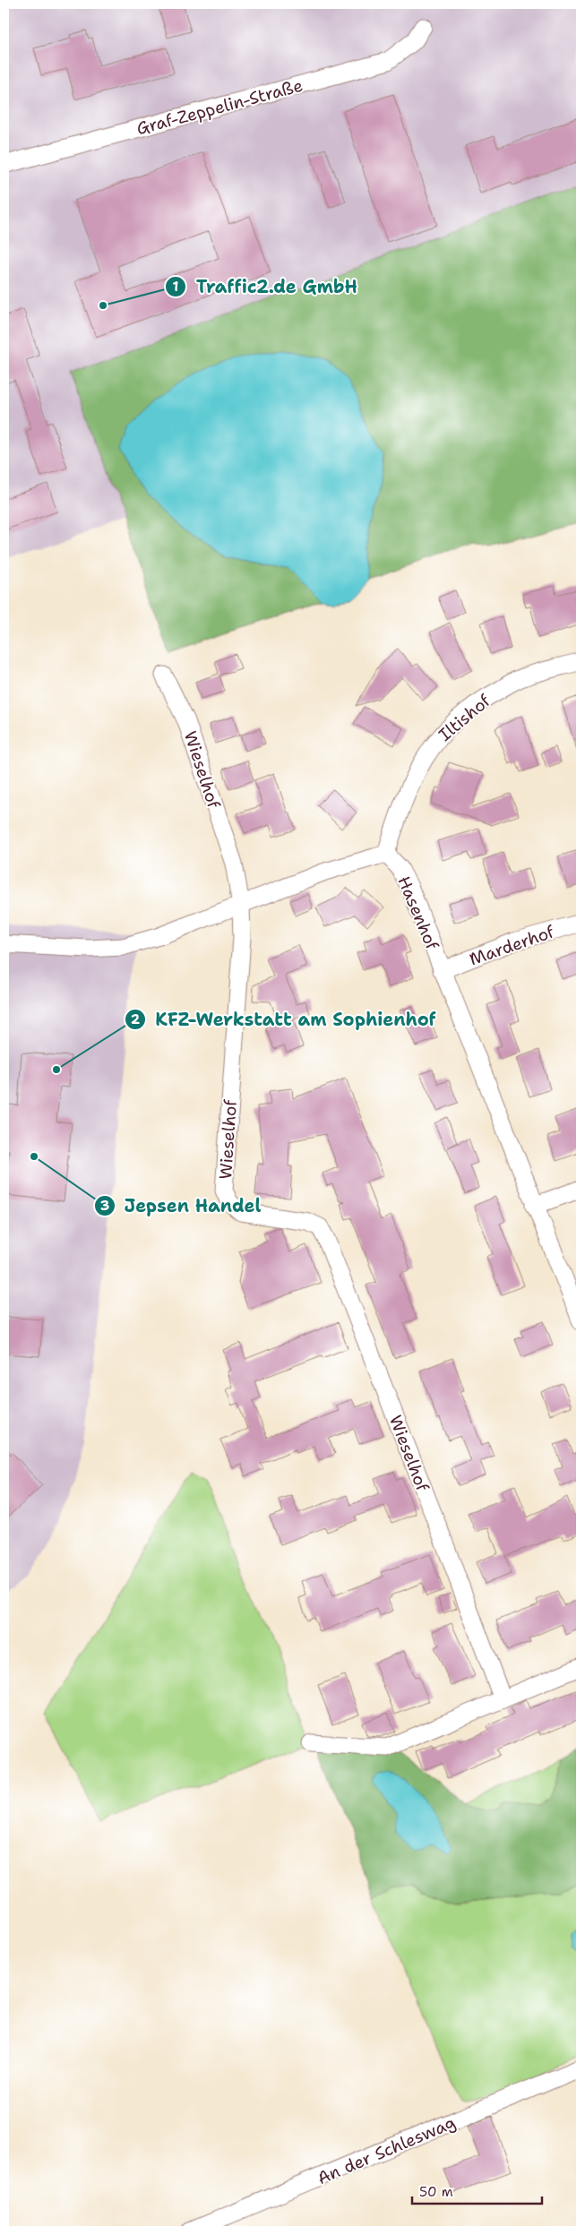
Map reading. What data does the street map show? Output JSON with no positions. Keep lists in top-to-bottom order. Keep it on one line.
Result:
{"streets":{"street":["Graf-Zeppelin-Straße","Iltishof","Wieselhof","Hasenhof","Marderhof","An der Schleswag"]},"crossings":[["Iltishof","Hasenhof"],["Hasenhof","Marderhof"]],"places":["Traffic2.de GmbH","KFZ-Werkstatt am Sophienhof","Jepsen Handel"],"scale_bar":"50 m"}
